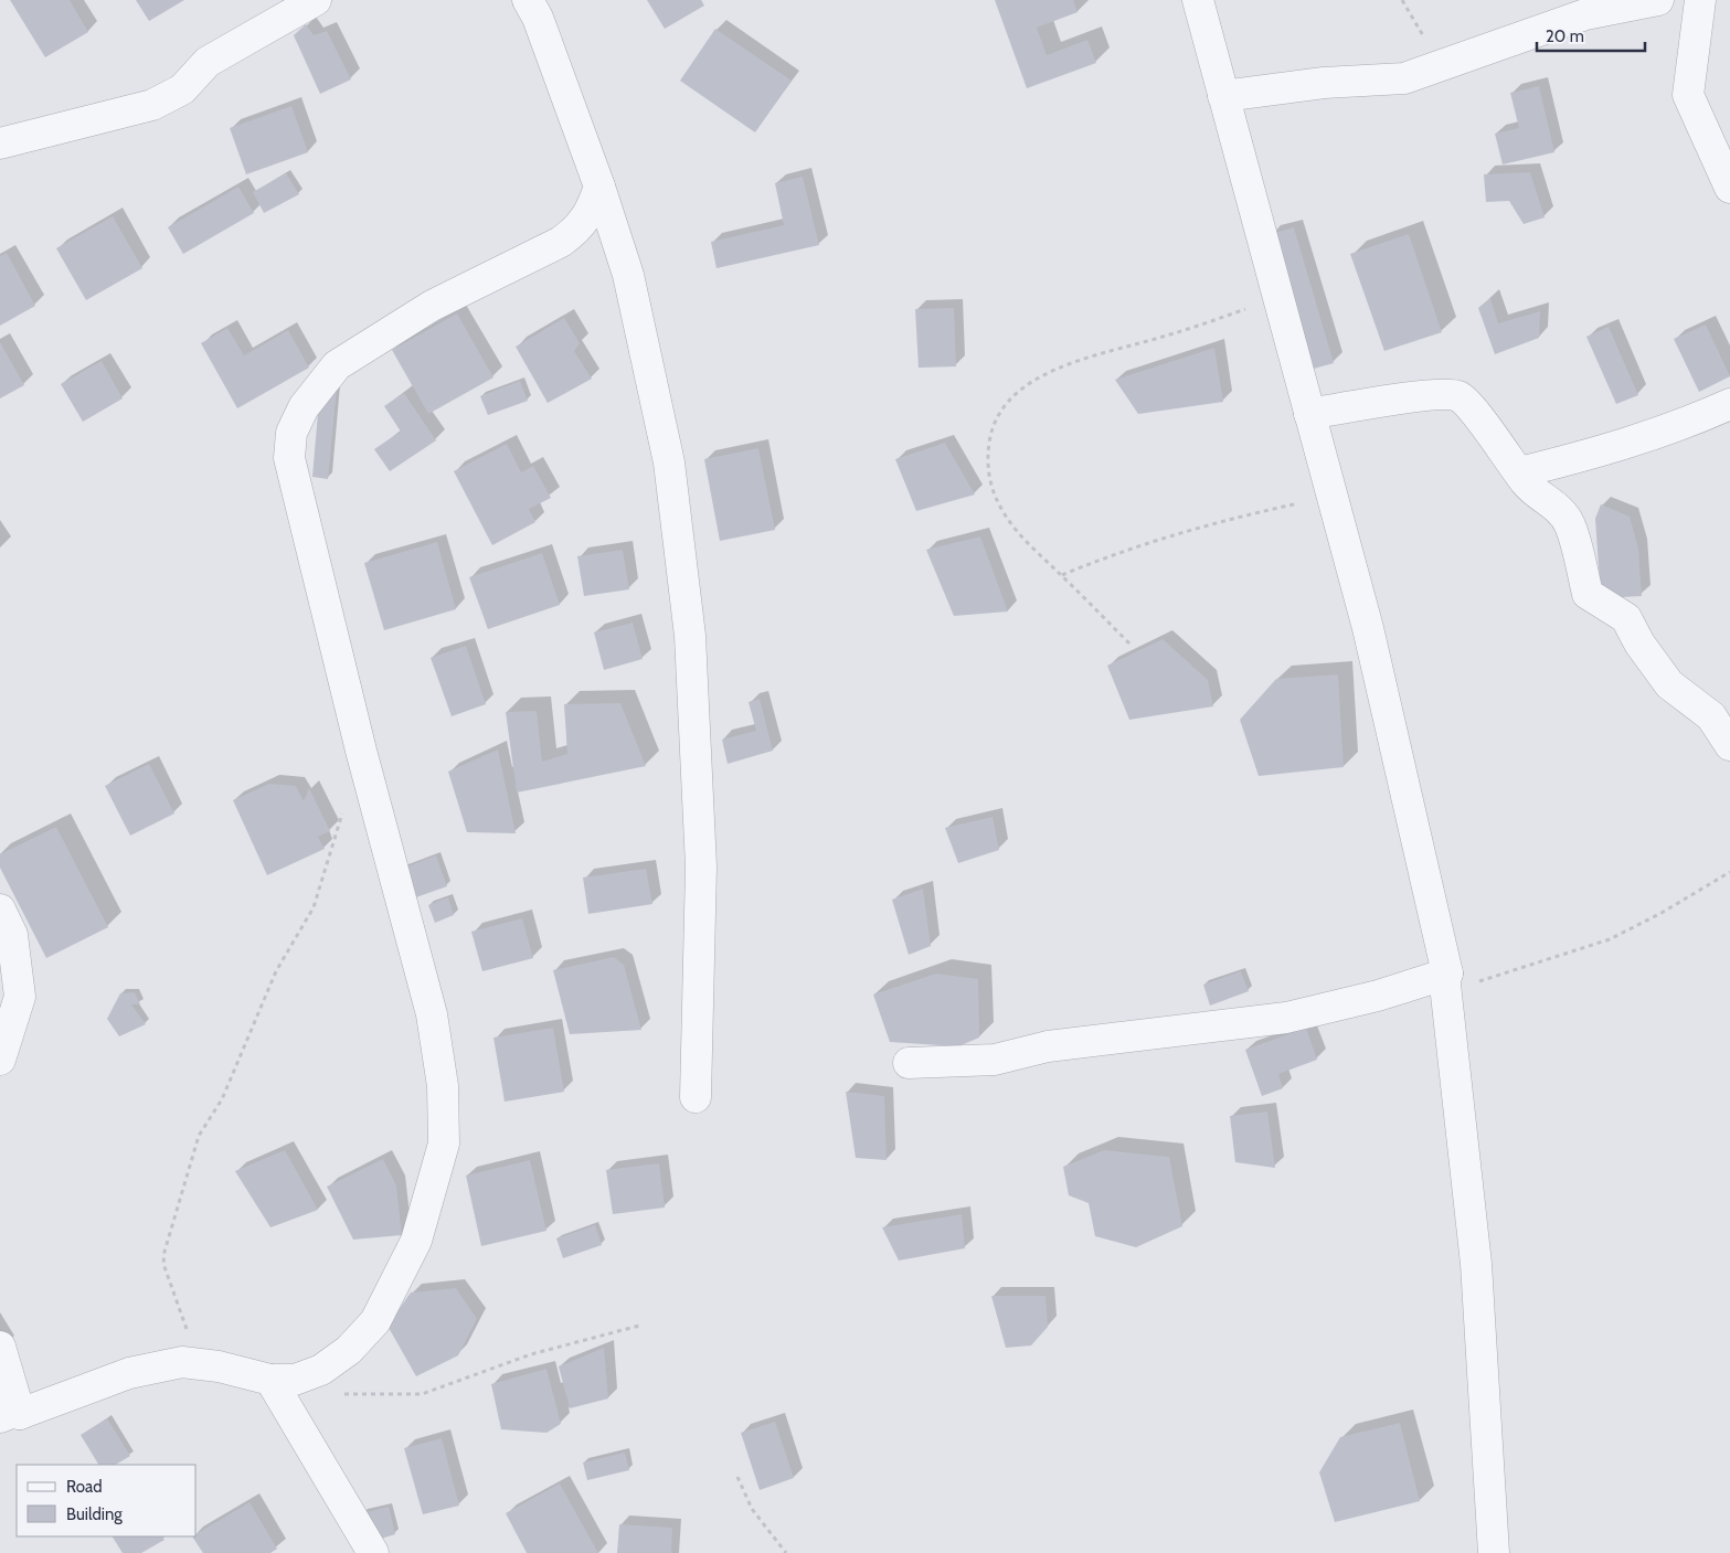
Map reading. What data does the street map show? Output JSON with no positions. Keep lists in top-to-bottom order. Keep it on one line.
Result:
{"legend":["Road","Building"],"scale_bar":"20 m"}
